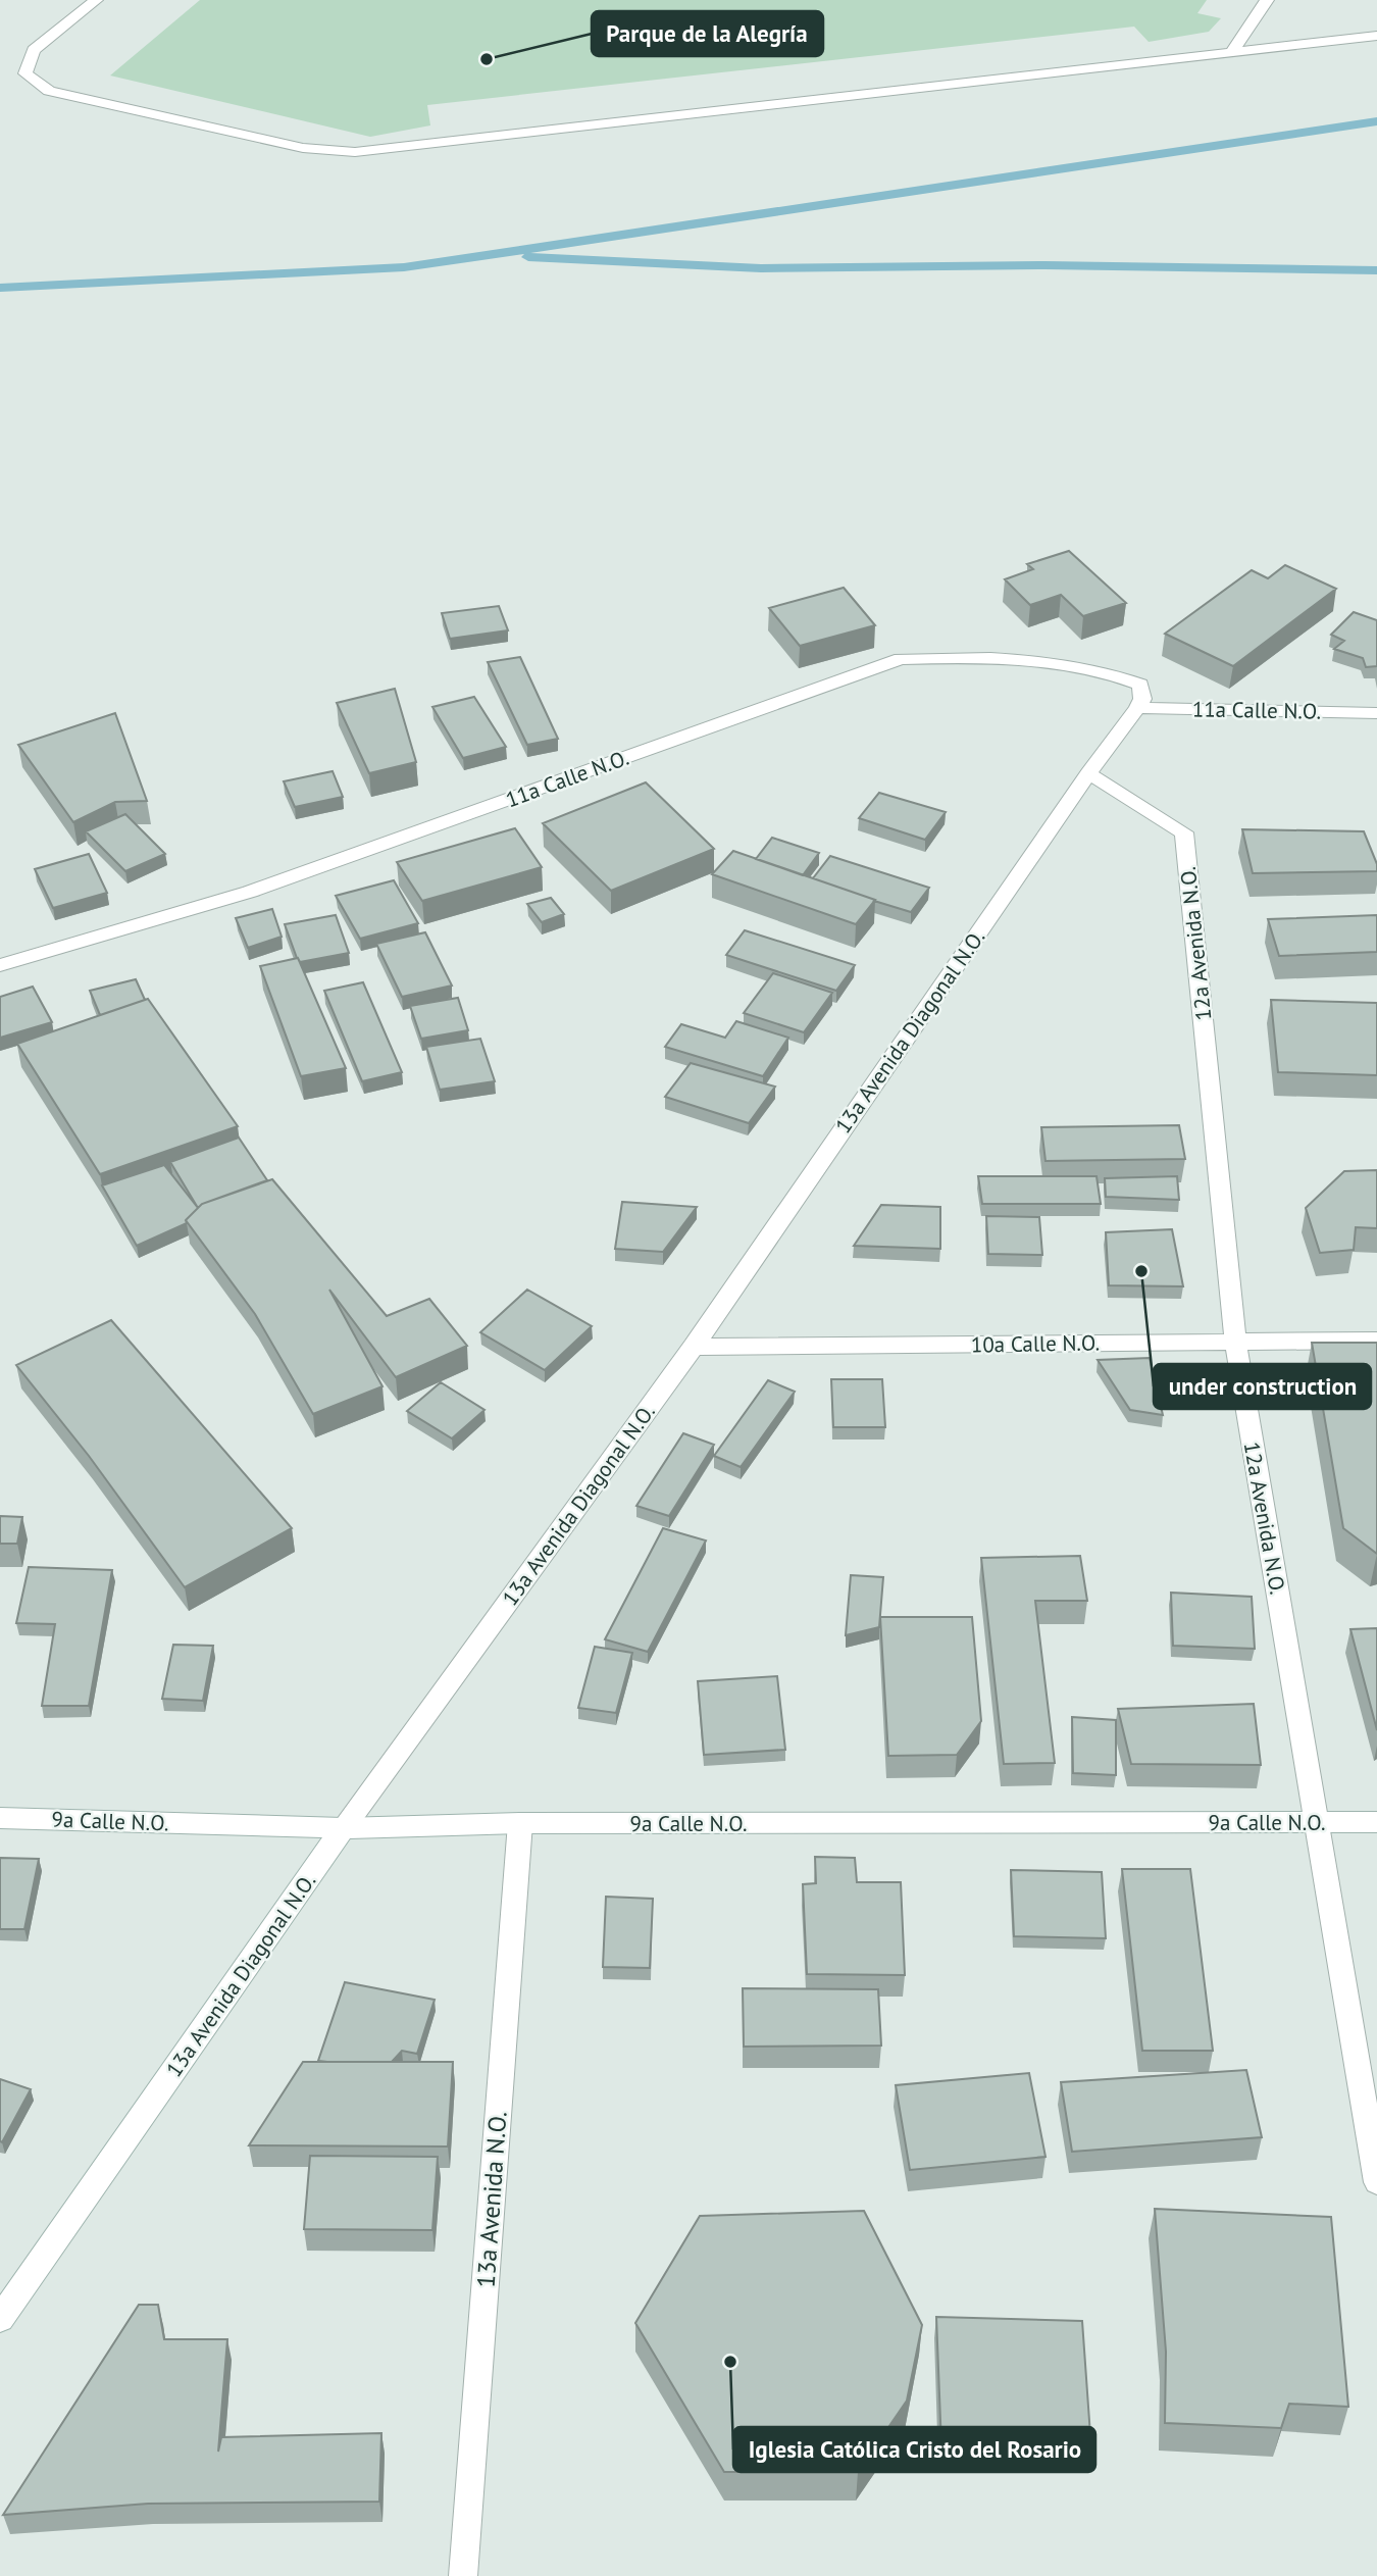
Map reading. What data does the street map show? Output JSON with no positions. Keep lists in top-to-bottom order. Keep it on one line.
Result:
{"streets":{"street":["11a Calle N.O.","12a Avenida N.O.","13a Avenida Diagonal N.O.","10a Calle N.O.","9a Calle N.O.","13a Avenida N.O."]},"crossings":[["11a Calle N.O.","13a Avenida Diagonal N.O."],["12a Avenida N.O.","13a Avenida Diagonal N.O."],["12a Avenida N.O.","10a Calle N.O."],["12a Avenida N.O.","9a Calle N.O."],["13a Avenida Diagonal N.O.","10a Calle N.O."],["13a Avenida Diagonal N.O.","9a Calle N.O."],["9a Calle N.O.","13a Avenida N.O."]],"places":["Parque de la Alegría","under construction","Iglesia Católica Cristo del Rosario"]}
